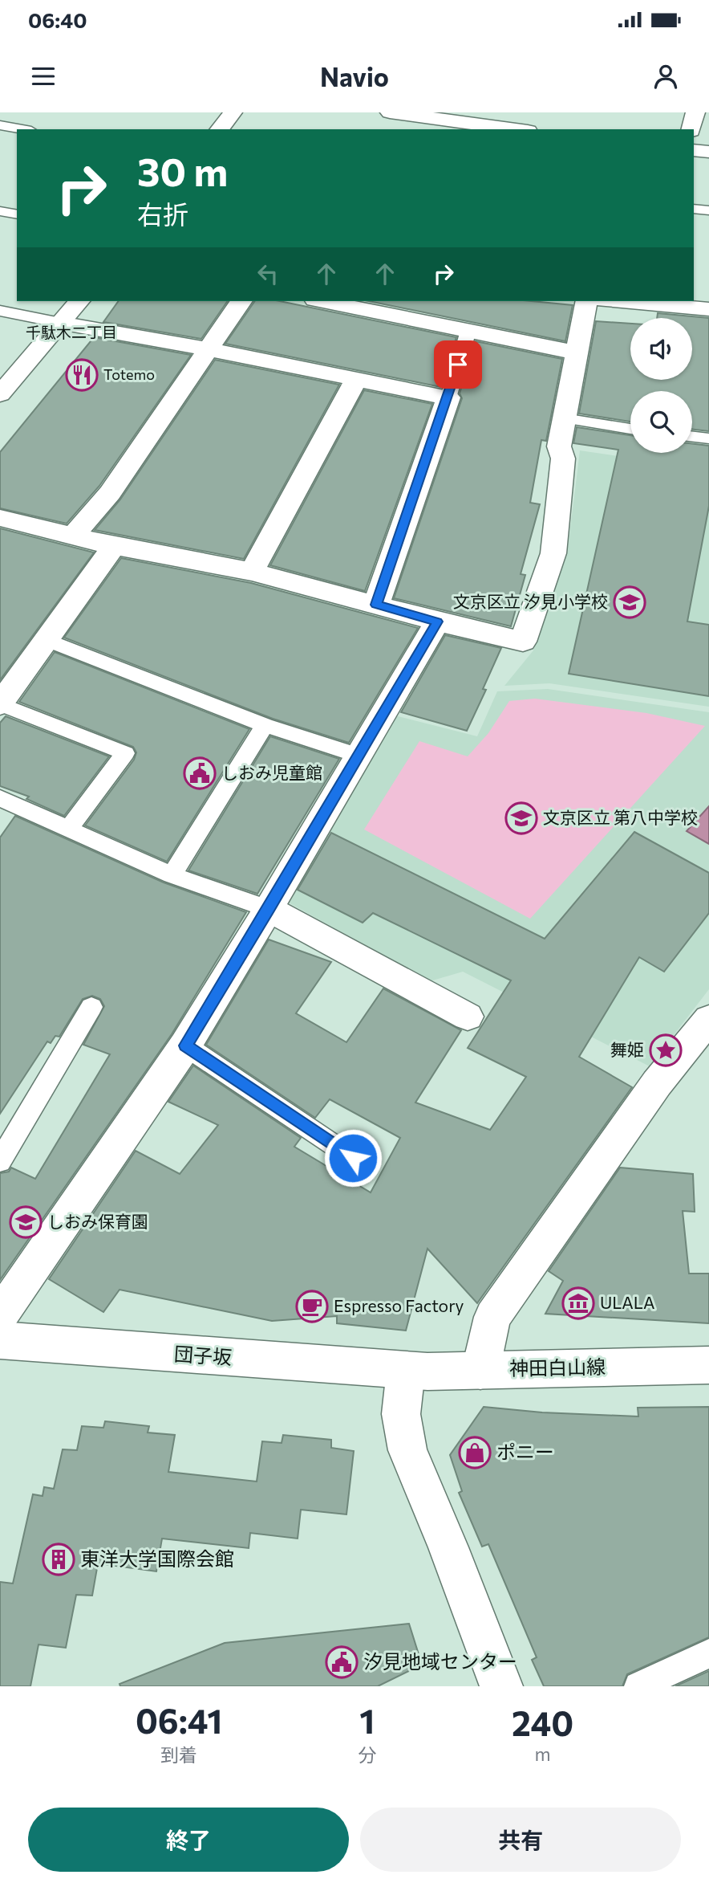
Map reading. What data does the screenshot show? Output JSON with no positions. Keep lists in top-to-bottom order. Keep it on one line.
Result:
{"streets":{"street":["団子坂","神田白山線"]},"crossings":[["団子坂","神田白山線"]],"districts":["千駄木二丁目"],"places":{"restaurant":["Totemo"],"school or university":["文京区立 汐見小学校","文京区立 第八中学校","しおみ保育園"],"public building":["しおみ児童館","汐見地域センター"],"place":["舞姫"],"museum":["ULALA"],"cafe":["Espresso Factory"],"shop":["ポニー"],"building":["東洋大学国際会館"]},"page":{"status":"06:40","header":"Navio","turn":["30 m","右折"],"eta":["06:41","到着","1","分","240","m"],"buttons":["終了","共有"]}}
